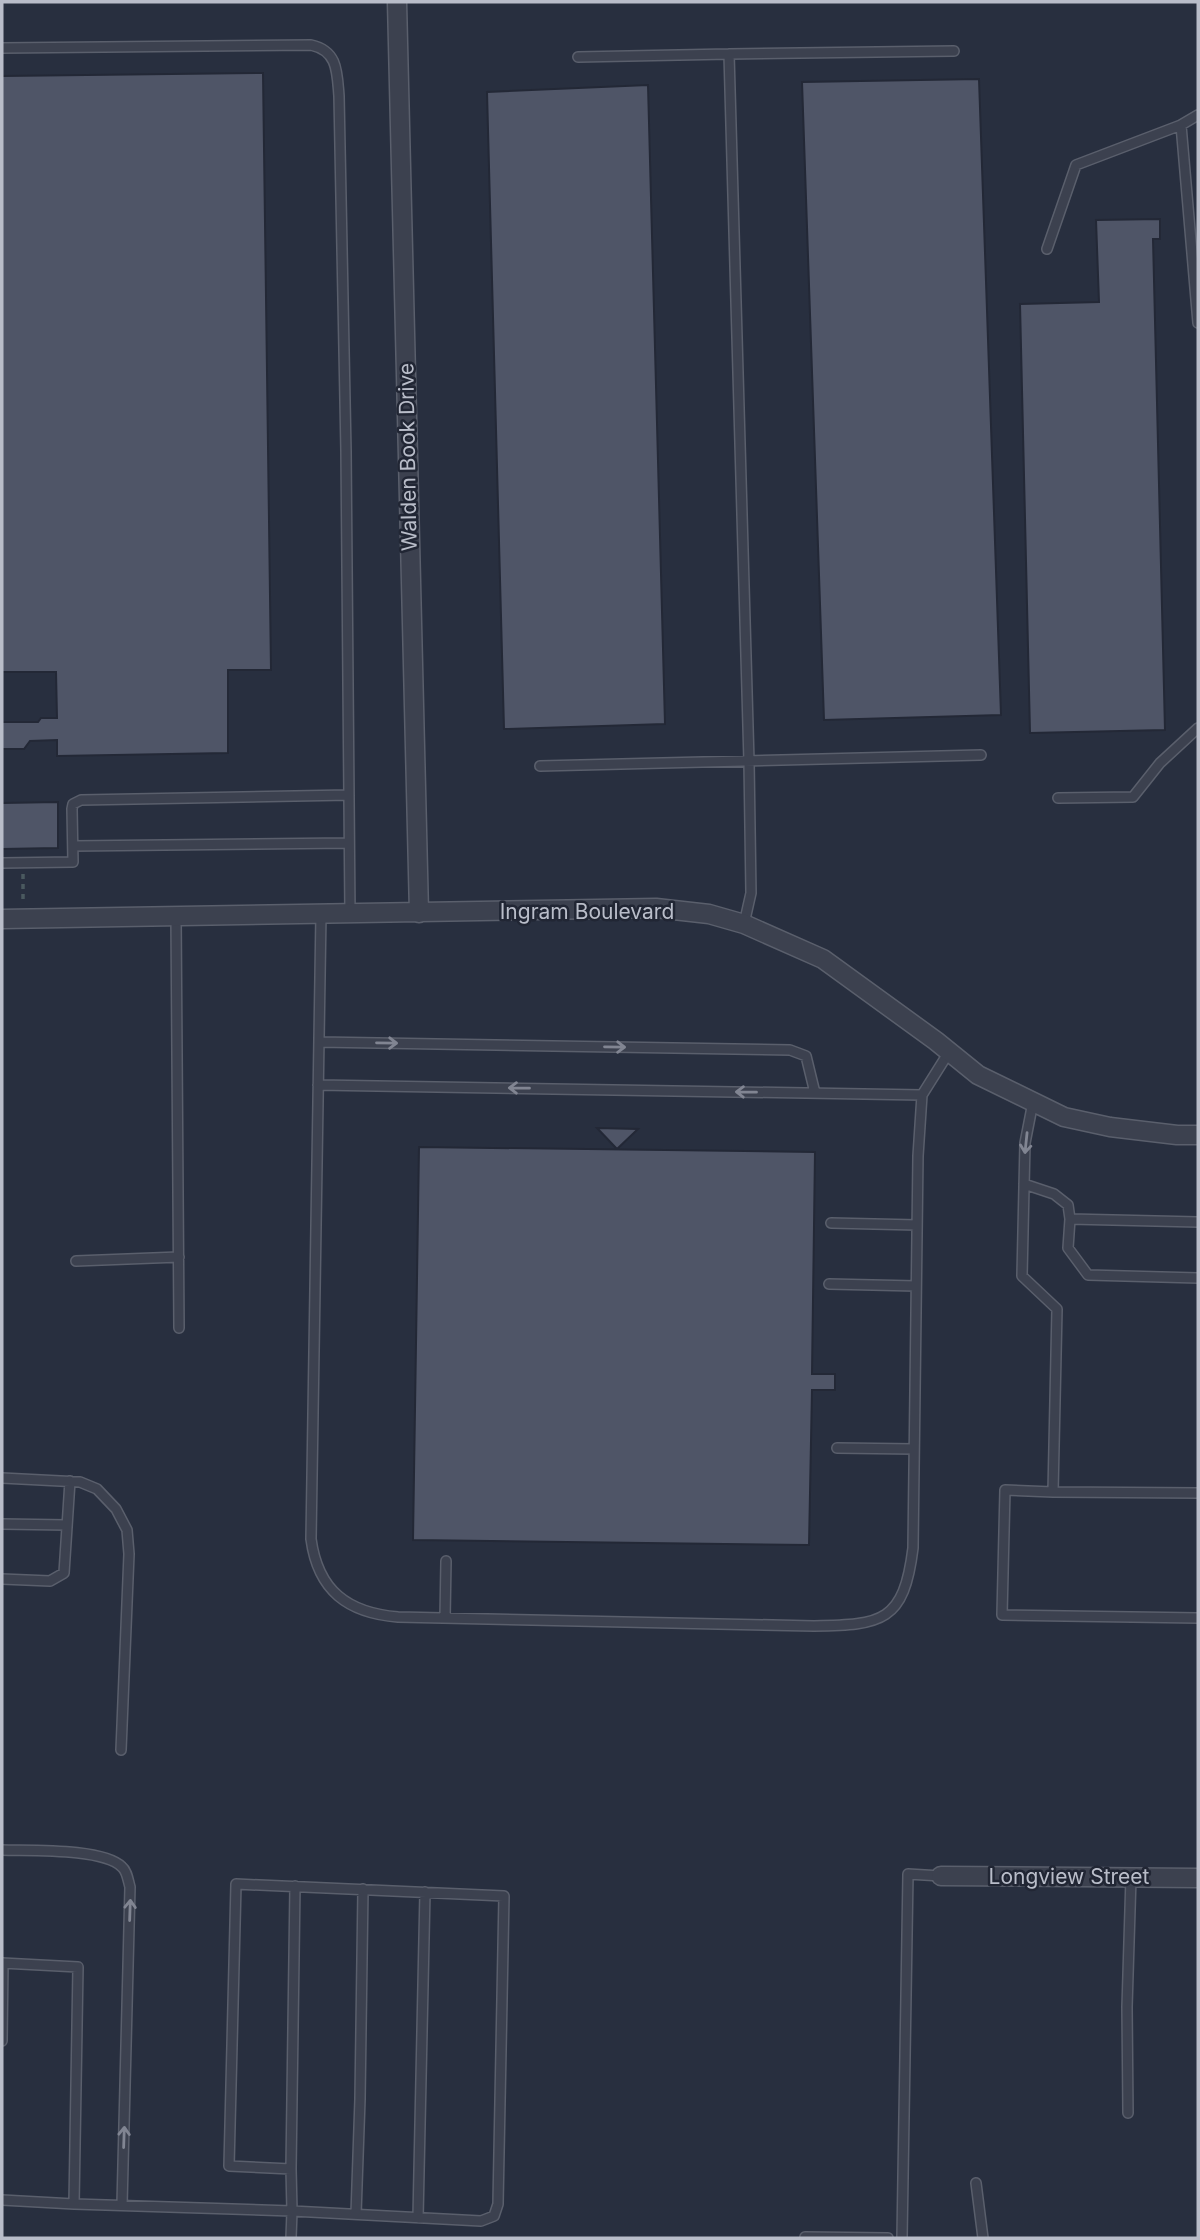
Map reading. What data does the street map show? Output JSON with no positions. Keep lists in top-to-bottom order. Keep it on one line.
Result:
{"streets":{"street":["Walden Book Drive","Ingram Boulevard","Longview Street"]},"crossings":[["Walden Book Drive","Ingram Boulevard"]]}
